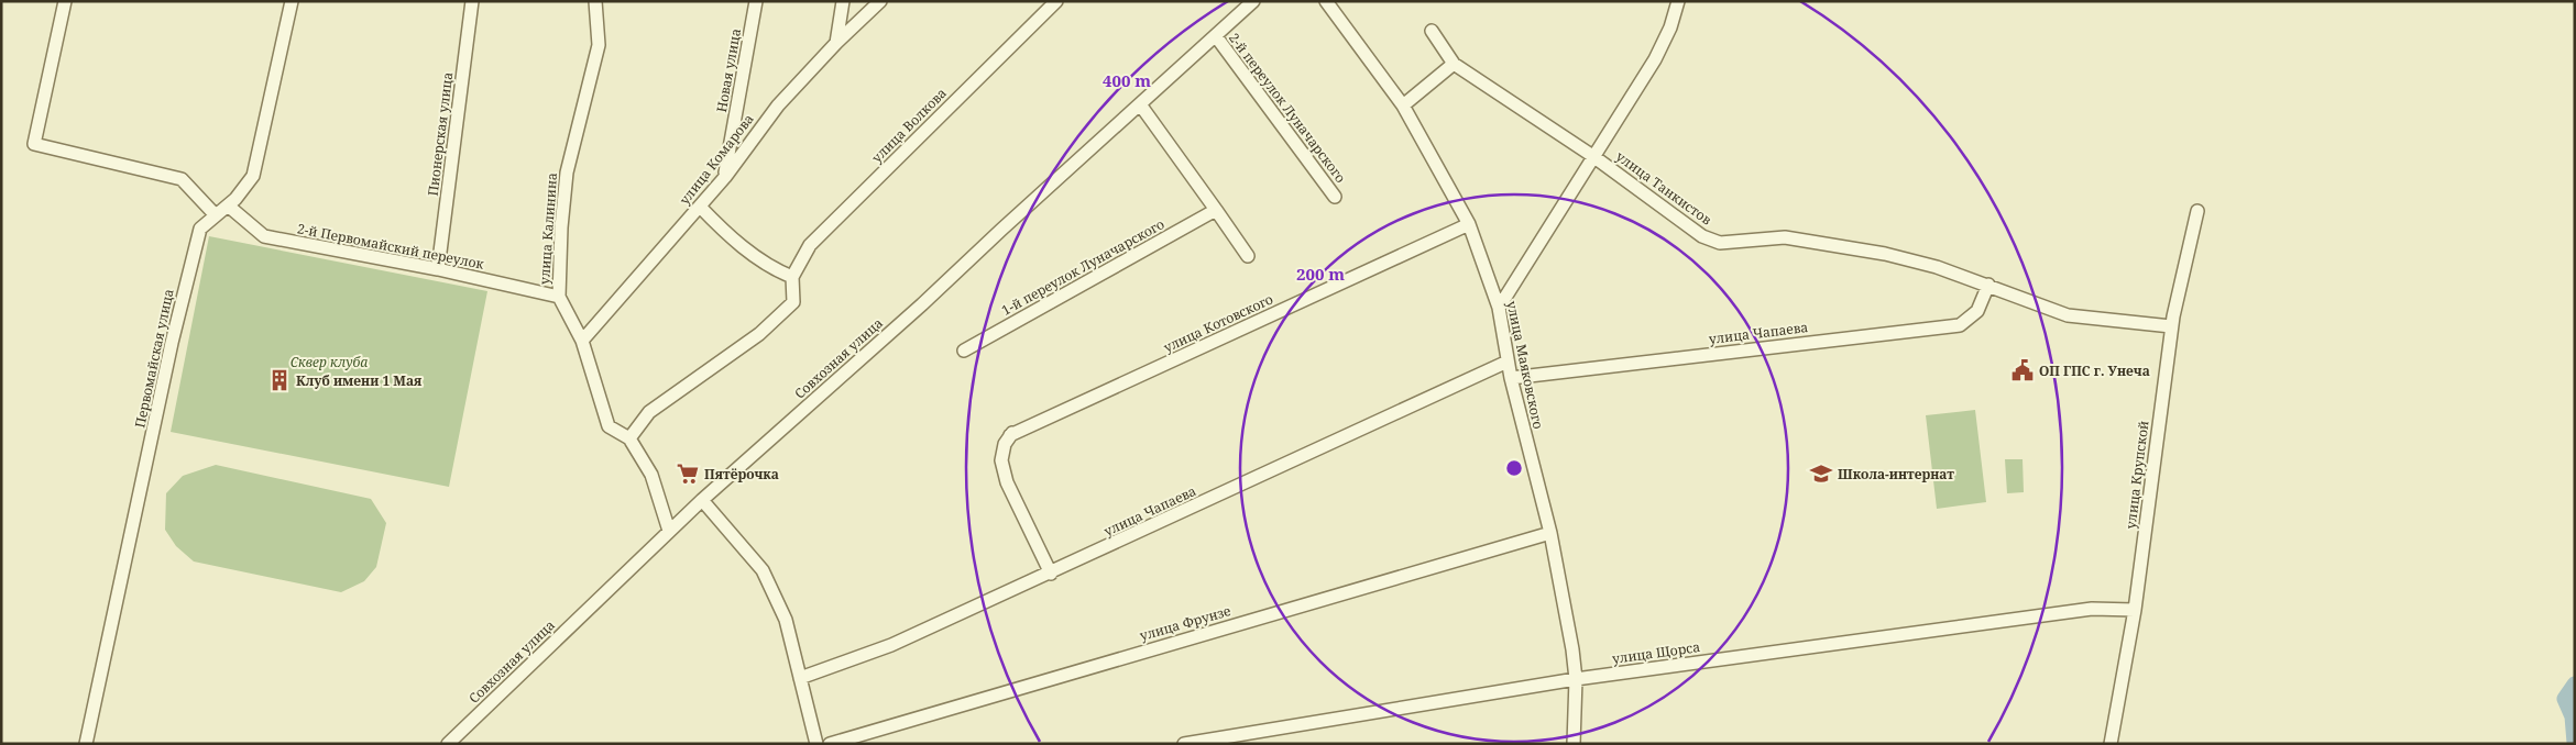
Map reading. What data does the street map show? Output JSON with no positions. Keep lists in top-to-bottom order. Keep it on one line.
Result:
{"streets":{"street":["Новая улица","2-й переулок Луначарского","улица Волкова","Пионерская улица","улица Комарова","улица Танкистов","улица Калинина","2-й Первомайский переулок","1-й переулок Луначарского","улица Котовского","улица Чапаева","Первомайская улица","Совхозная улица","улица Маяковского","улица Крупской","улица Фрунзе","улица Щорса"]},"crossings":[["Новая улица","улица Комарова"],["2-й переулок Луначарского","Совхозная улица"],["Пионерская улица","2-й Первомайский переулок"],["улица Комарова","улица Калинина"],["улица Танкистов","улица Чапаева"],["улица Танкистов","улица Крупской"],["улица Калинина","2-й Первомайский переулок"],["улица Калинина","Совхозная улица"],["2-й Первомайский переулок","Первомайская улица"],["улица Котовского","улица Чапаева"],["улица Котовского","улица Маяковского"],["улица Чапаева","улица Маяковского"],["улица Маяковского","улица Фрунзе"],["улица Маяковского","улица Щорса"],["улица Крупской","улица Щорса"]],"parks":["Сквер клуба"],"places":{"public building":["ОП ГПС г. Унеча"],"building":["Клуб имени 1 Мая"],"supermarket":["Пятёрочка"],"school or university":["Школа-интернат"]},"rings":["400 m","200 m"]}
